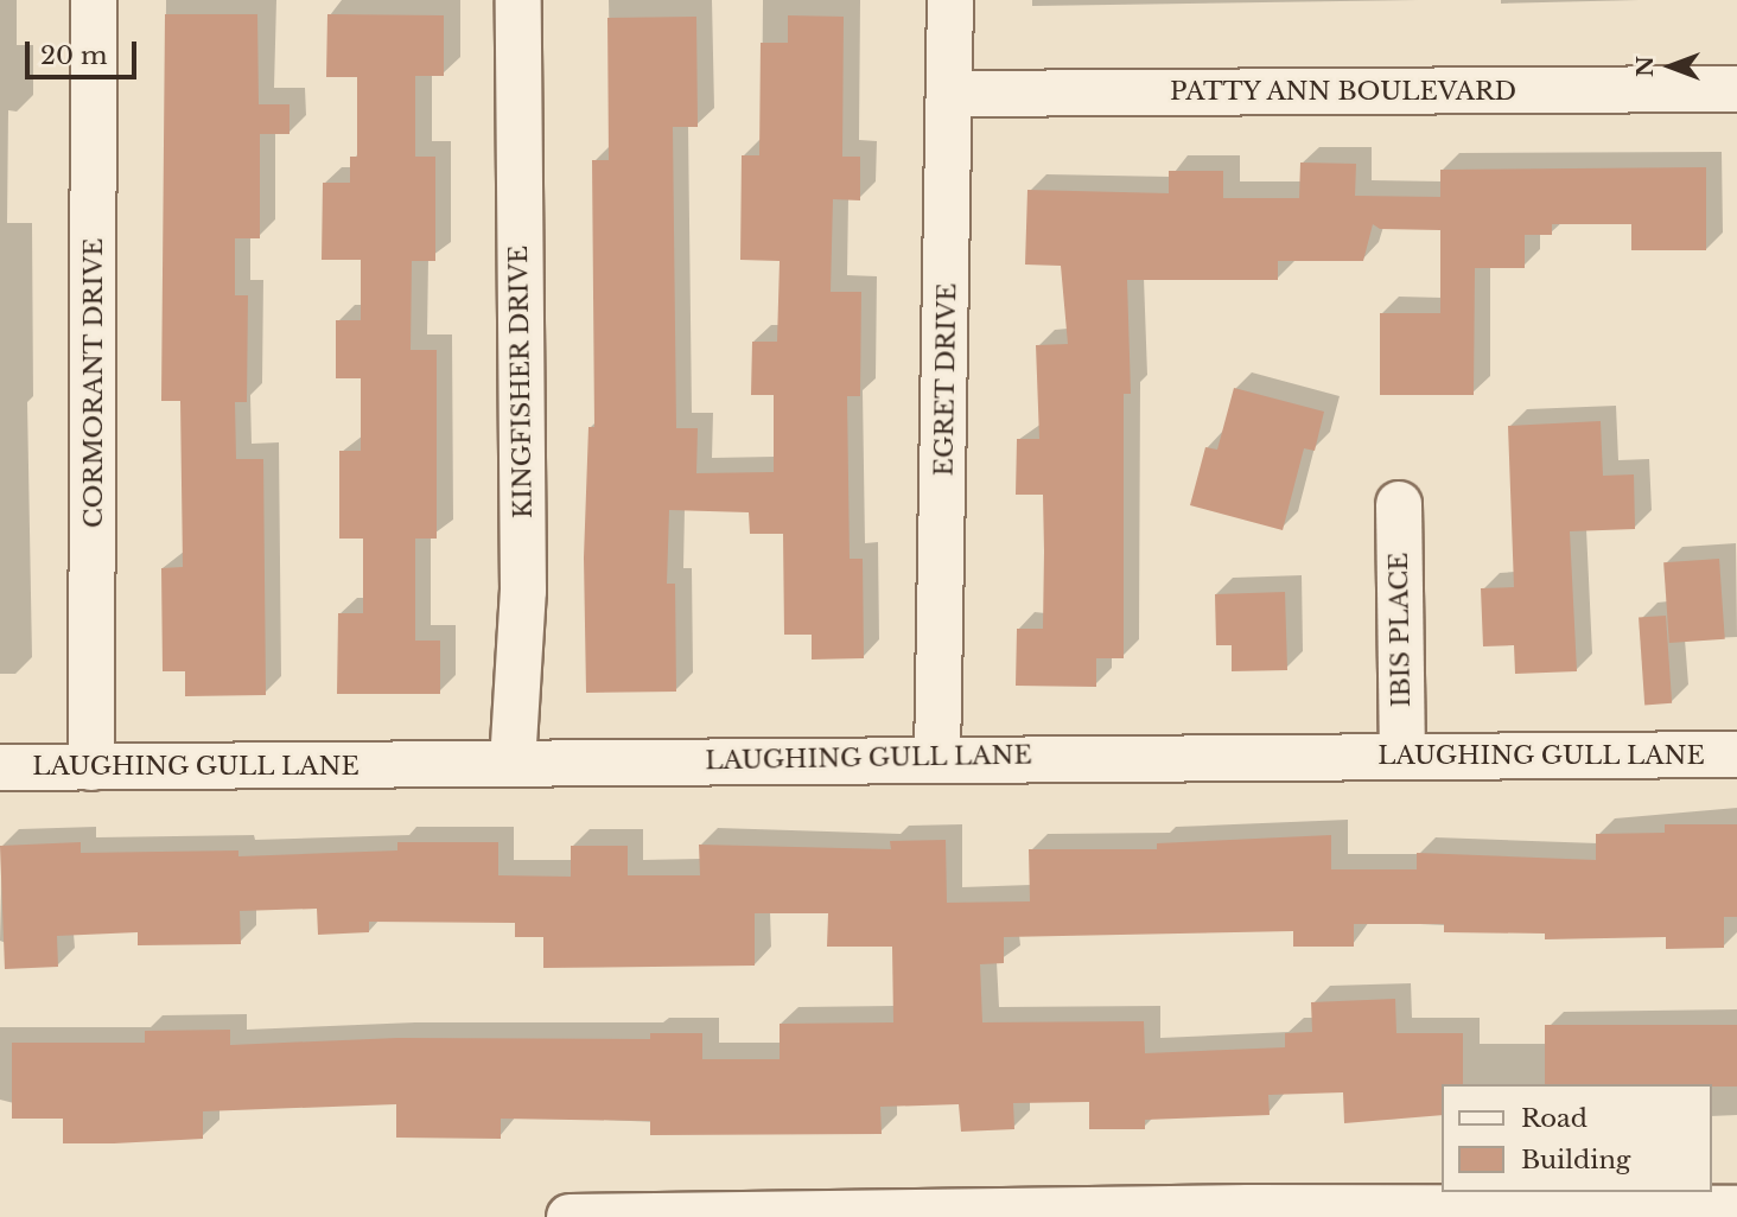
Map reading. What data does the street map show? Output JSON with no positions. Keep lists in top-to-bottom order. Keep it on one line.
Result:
{"streets":{"street":["PATTY ANN BOULEVARD","EGRET DRIVE","KINGFISHER DRIVE","CORMORANT DRIVE","IBIS PLACE","LAUGHING GULL LANE"]},"crossings":[["PATTY ANN BOULEVARD","EGRET DRIVE"],["EGRET DRIVE","LAUGHING GULL LANE"],["KINGFISHER DRIVE","LAUGHING GULL LANE"],["CORMORANT DRIVE","LAUGHING GULL LANE"],["IBIS PLACE","LAUGHING GULL LANE"]],"legend":["Road","Building"],"scale_bar":"20 m","north":"left"}
